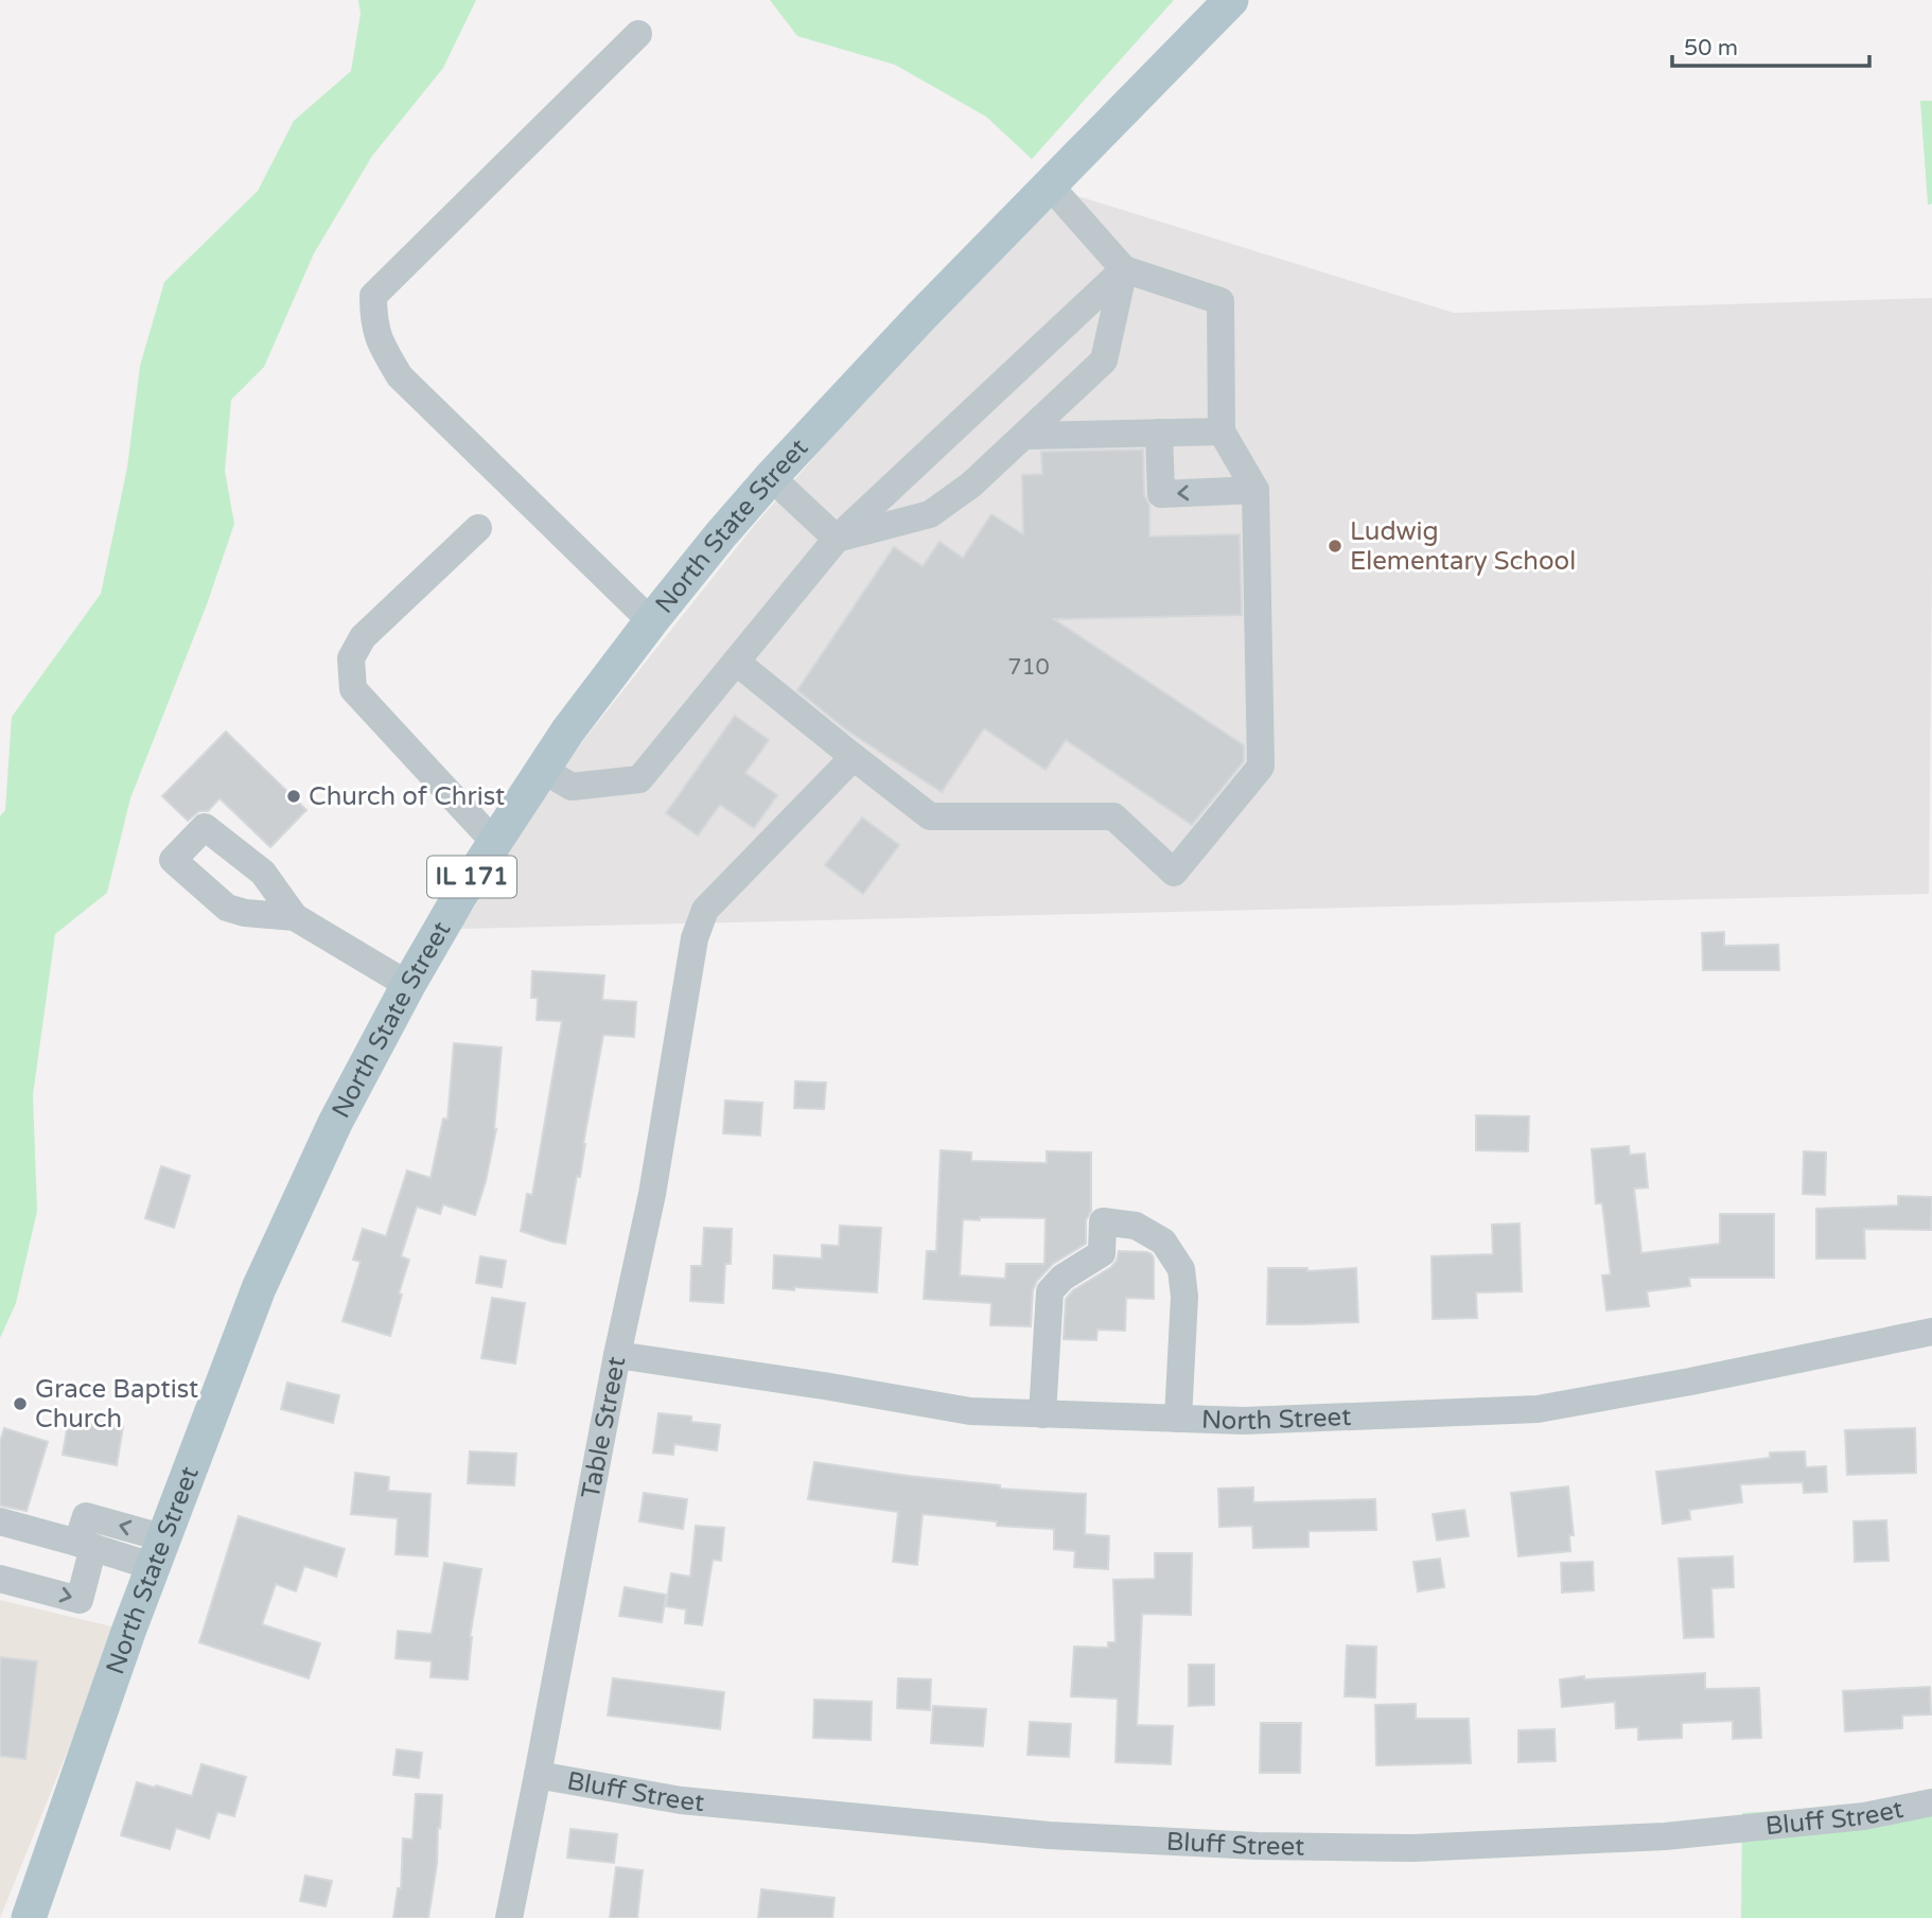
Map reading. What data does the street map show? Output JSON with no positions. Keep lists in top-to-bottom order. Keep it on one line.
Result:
{"streets":{"main road":["North State Street","IL 171"],"street":["North Street","Table Street","Bluff Street"]},"crossings":[["North Street","Table Street"],["Table Street","Bluff Street"]],"places":["Ludwig Elementary School","Church of Christ","Grace Baptist Church"],"house_numbers":["710"],"scale_bar":"50 m"}
